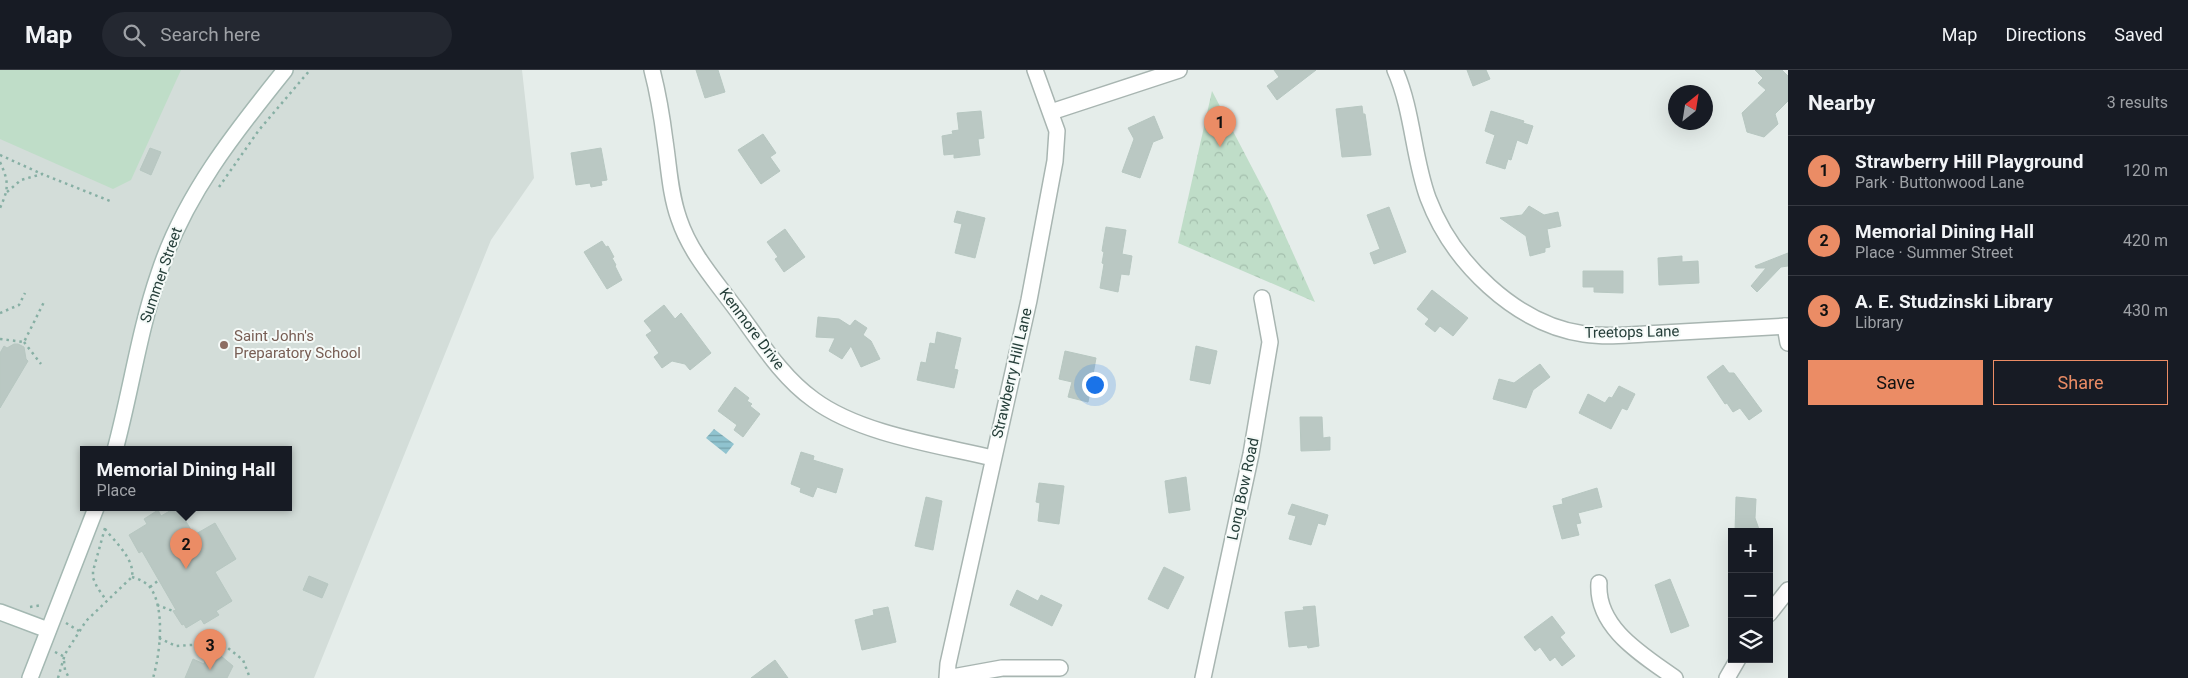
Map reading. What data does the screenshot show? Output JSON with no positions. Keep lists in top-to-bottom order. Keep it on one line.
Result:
{"streets":{"street":["Summer Street","Kenmore Drive","Treetops Lane","Strawberry Hill Lane","Long Bow Road"]},"crossings":[["Kenmore Drive","Strawberry Hill Lane"]],"places":["Saint John's Preparatory School"],"north":"top right","page":{"header":"Map","search":"Search here","nav":["Map","Directions","Saved"],"heading":["Nearby","3 results"],"pins":["1","2","3"],"list":[{"mark":"1","name":"Strawberry Hill Playground","note":"Park · Buttonwood Lane","value":"120 m"},{"mark":"2","name":"Memorial Dining Hall","note":"Place · Summer Street","value":"420 m"},{"mark":"3","name":"A. E. Studzinski Library","note":"Library","value":"430 m"}],"buttons":["Save","Share"],"popup":["Memorial Dining Hall","Place"],"map_buttons":["+","−"]}}
